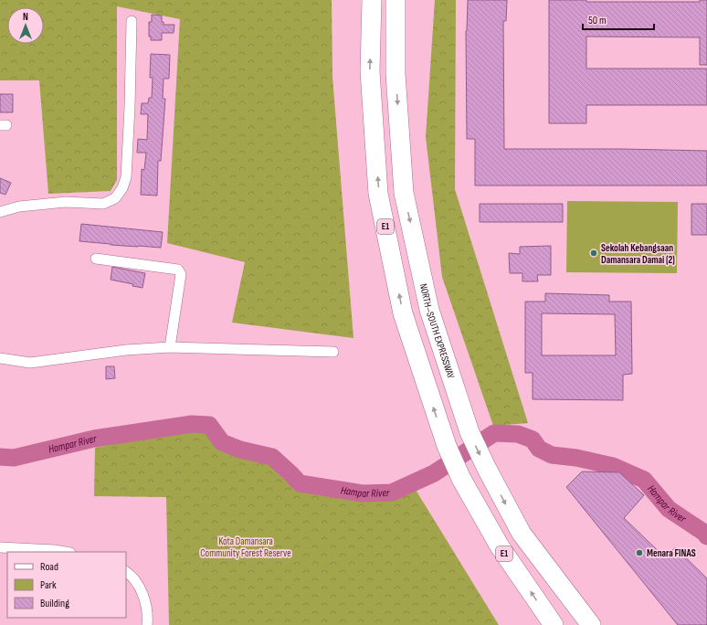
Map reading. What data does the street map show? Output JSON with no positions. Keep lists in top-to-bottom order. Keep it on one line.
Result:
{"streets":{"highway":["E1","NORTH–SOUTH EXPRESSWAY"]},"water":["Hampar River"],"parks":["Kota Damansara Community Forest Reserve"],"places":["Sekolah Kebangsaan Damansara Damai (2)","Menara FINAS"],"legend":["Road","Park","Building"],"scale_bar":"50 m","north":"top"}
